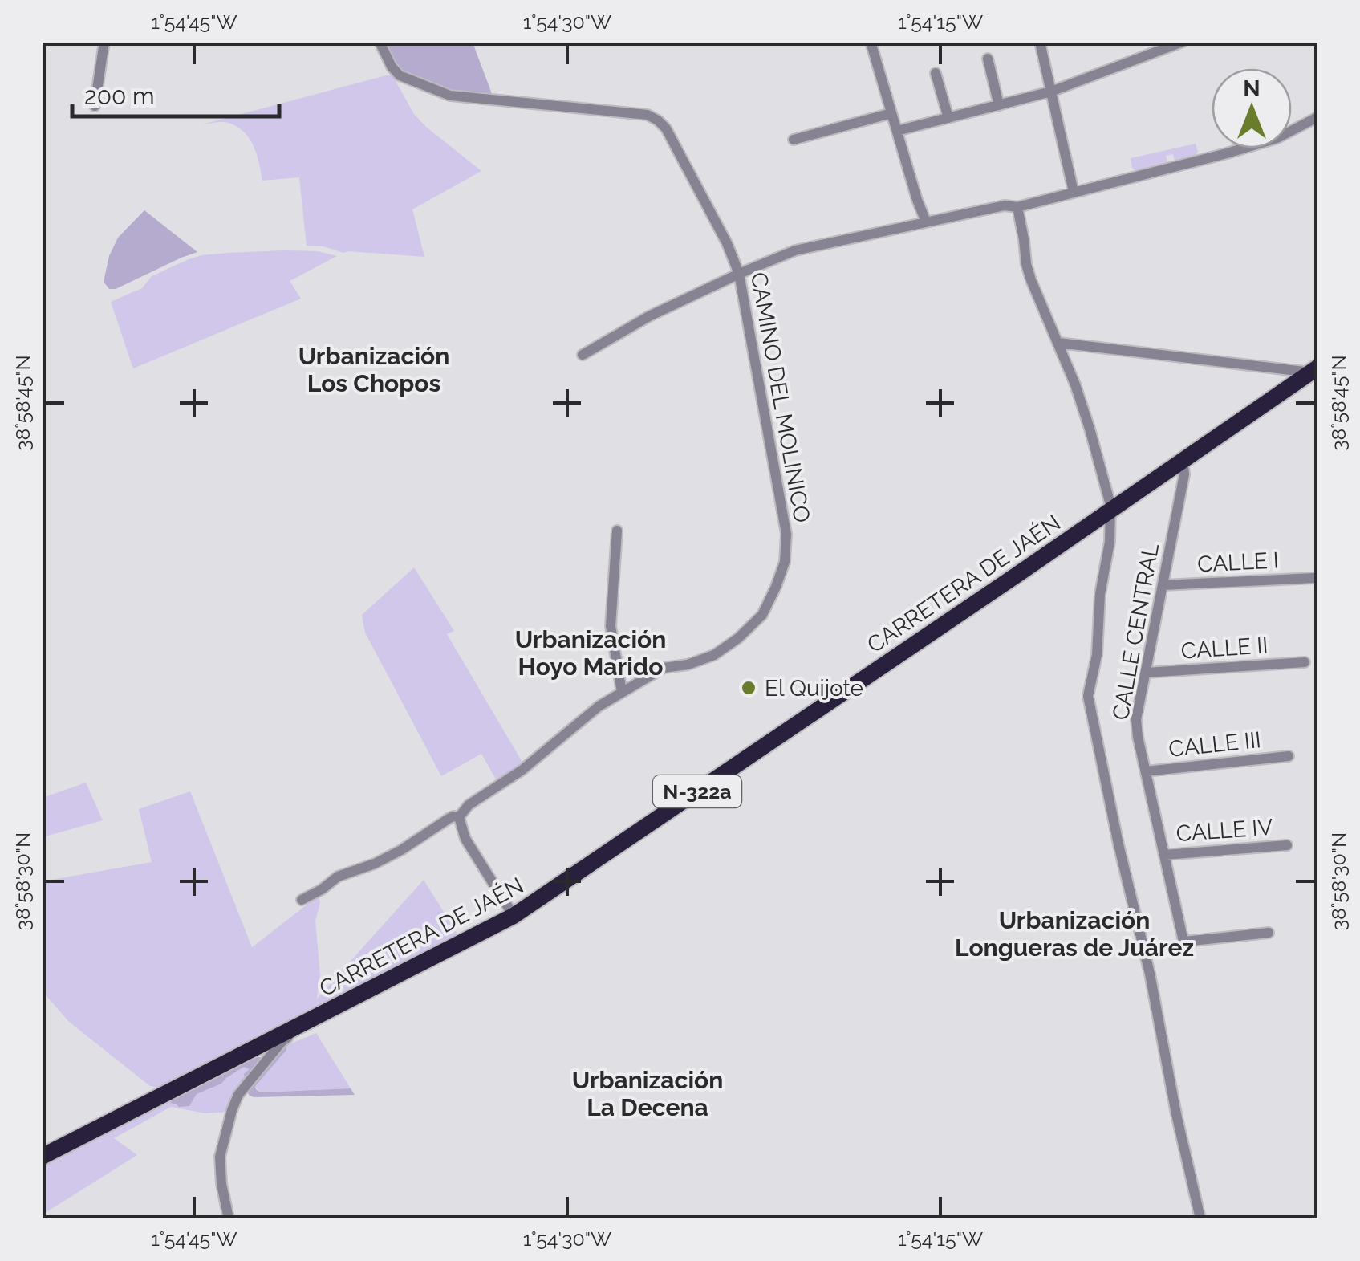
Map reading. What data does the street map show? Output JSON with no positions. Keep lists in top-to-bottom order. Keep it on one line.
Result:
{"streets":{"highway":["CARRETERA DE JAÉN","N-322a"],"street":["CAMINO DEL MOLINICO","CALLE I","CALLE CENTRAL","CALLE II","CALLE III","CALLE IV"]},"crossings":[["CALLE I","CALLE CENTRAL"],["CARRETERA DE JAÉN","CALLE CENTRAL"],["CALLE CENTRAL","CALLE II"],["CALLE CENTRAL","CALLE III"],["CALLE CENTRAL","CALLE IV"]],"districts":["Urbanización Los Chopos","Urbanización Hoyo Marido","Urbanización Longueras de Juárez","Urbanización La Decena"],"places":["El Quijote"],"scale_bar":"200 m","north":"top","coordinates":["1°54'45\"W","1°54'30\"W","1°54'15\"W","38°58'45\"N","38°58'30\"N"]}
